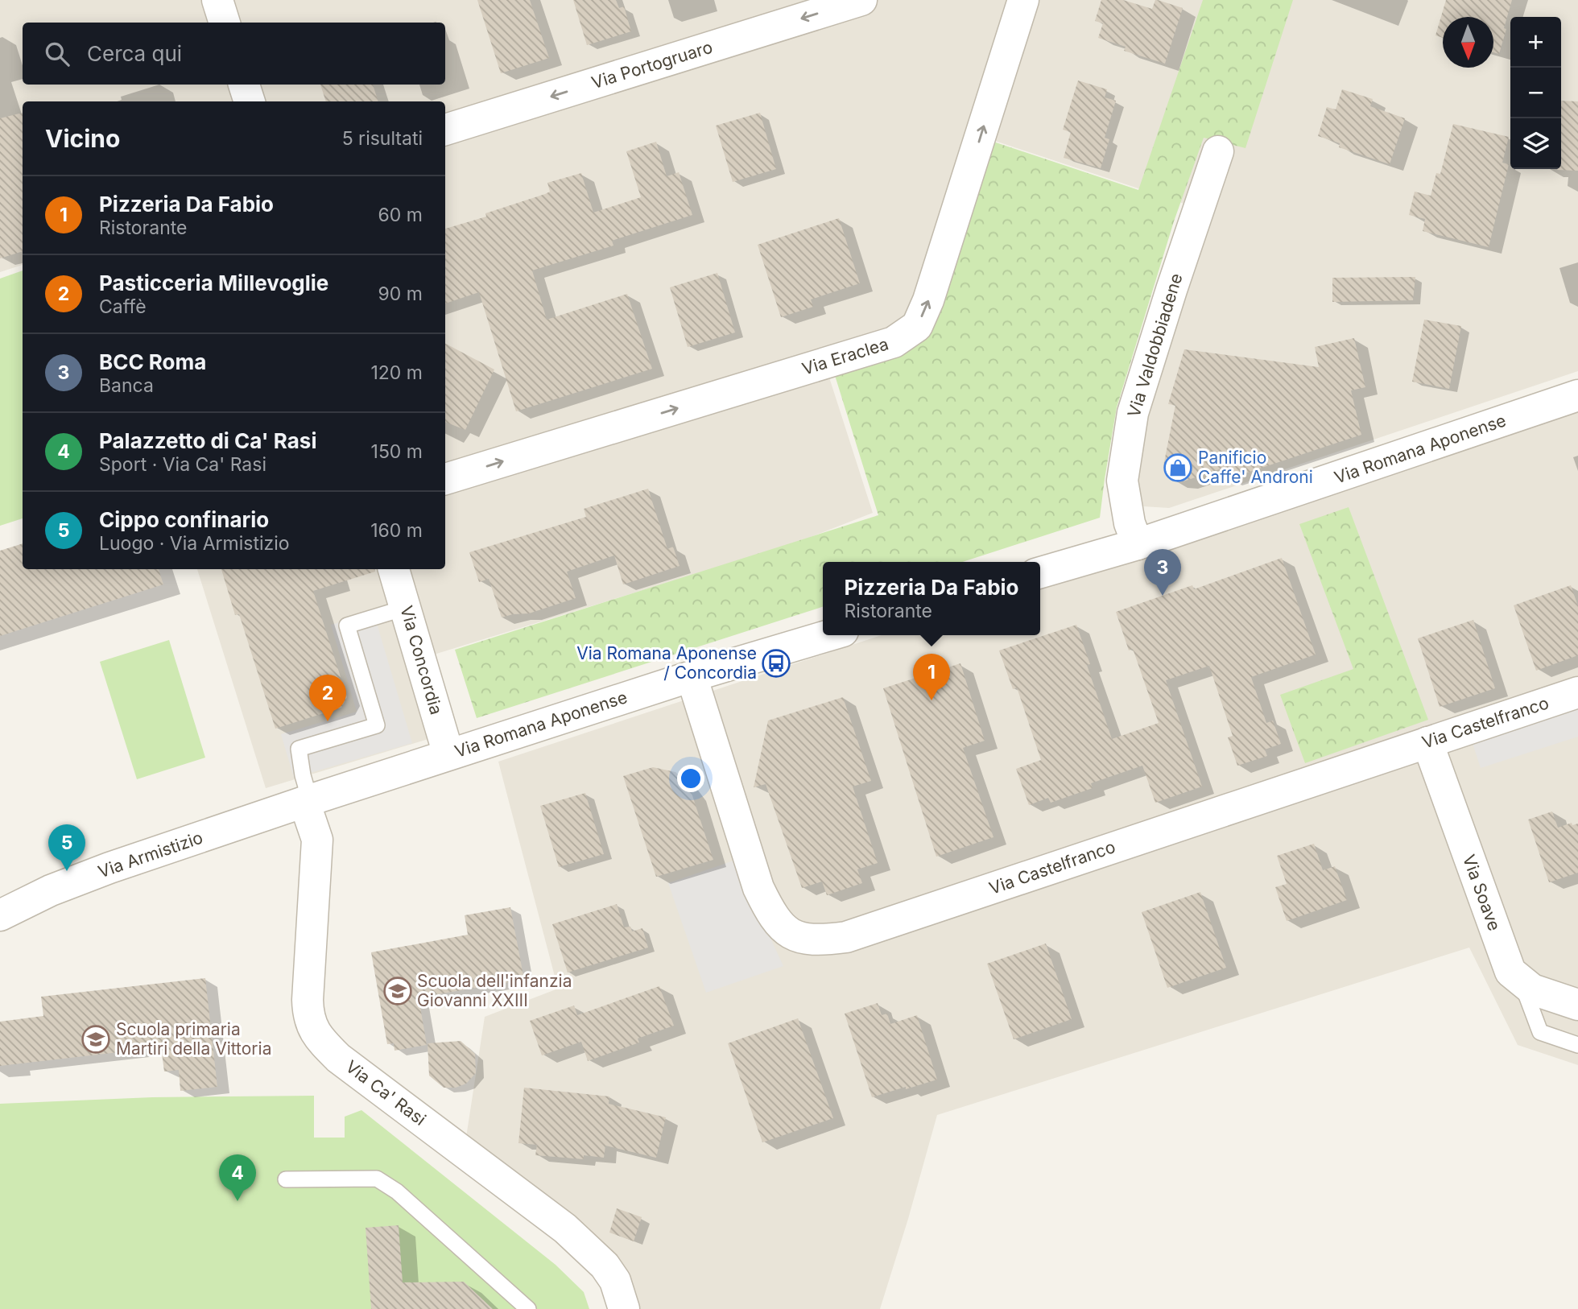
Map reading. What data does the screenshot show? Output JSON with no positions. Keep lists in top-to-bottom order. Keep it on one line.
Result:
{"streets":{"street":["Via Portogruaro","Via Valdobbiadene","Via Eraclea","Via Romana Aponense","Via Concordia","Via Castelfranco","Via Armistizio","Via Soave","Via Ca' Rasi"]},"crossings":[["Via Valdobbiadene","Via Romana Aponense"],["Via Romana Aponense","Via Concordia"],["Via Romana Aponense","Via Castelfranco"],["Via Romana Aponense","Via Armistizio"],["Via Romana Aponense","Via Ca' Rasi"],["Via Castelfranco","Via Soave"],["Via Armistizio","Via Ca' Rasi"]],"one_way":["Via Portogruaro","Via Eraclea"],"places":{"shop":["Panificio Caffe' Androni"],"bus stop":["Via Romana Aponense / Concordia"],"school or university":["Scuola dell'infanzia Giovanni XXIII","Scuola primaria Martiri della Vittoria"]},"north":"bottom","page":{"map_buttons":["+","−"],"search":"Cerca qui","heading":["Vicino","5 risultati"],"list":[{"mark":"1","name":"Pizzeria Da Fabio","note":"Ristorante","value":"60 m"},{"mark":"2","name":"Pasticceria Millevoglie","note":"Caffè","value":"90 m"},{"mark":"3","name":"BCC Roma","note":"Banca","value":"120 m"},{"mark":"4","name":"Palazzetto di Ca' Rasi","note":"Sport · Via Ca' Rasi","value":"150 m"},{"mark":"5","name":"Cippo confinario","note":"Luogo · Via Armistizio","value":"160 m"}],"pins":["3","1","2","5","4"],"popup":["Pizzeria Da Fabio","Ristorante"]}}
